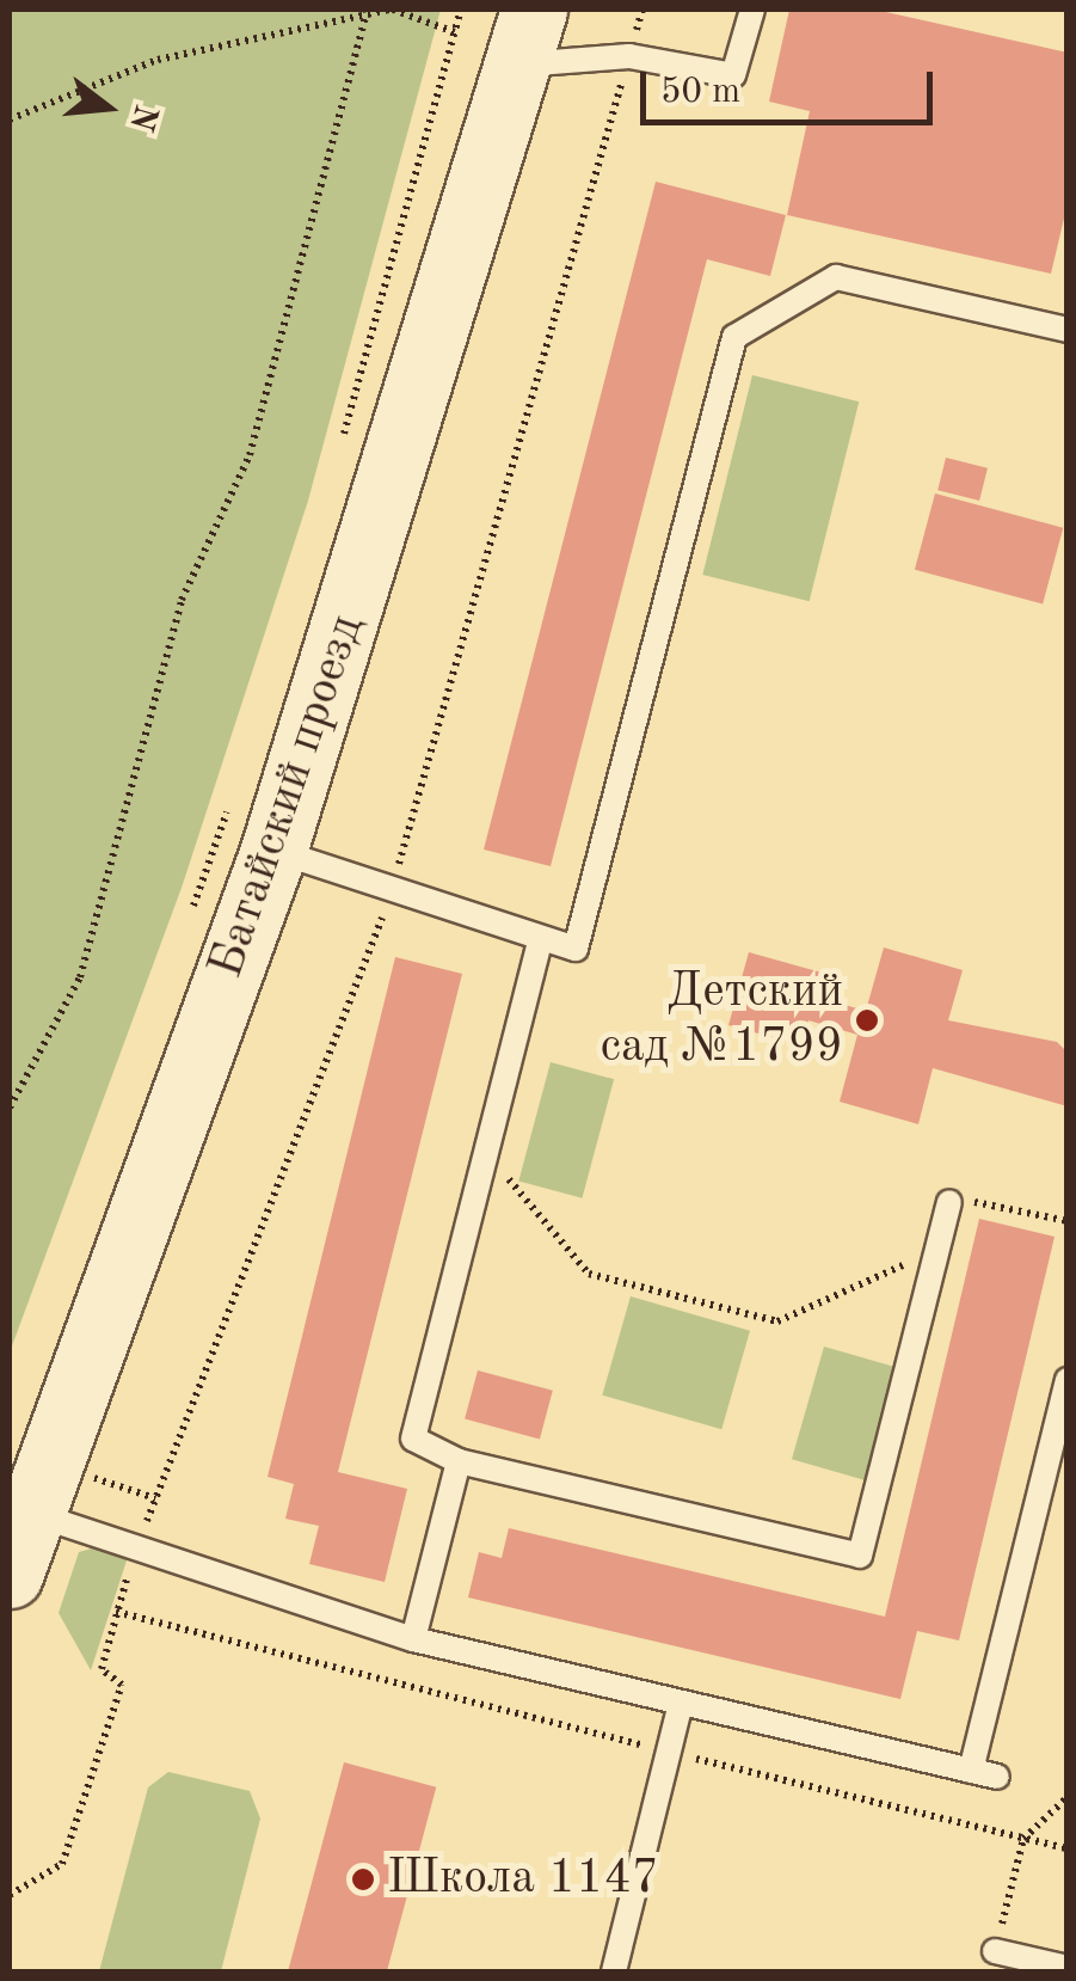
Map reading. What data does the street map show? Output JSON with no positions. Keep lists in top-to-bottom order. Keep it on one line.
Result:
{"streets":{"main road":["Батайский проезд"]},"places":["Детский сад №1799","Школа 1147"],"scale_bar":"50 m","north":"right"}
